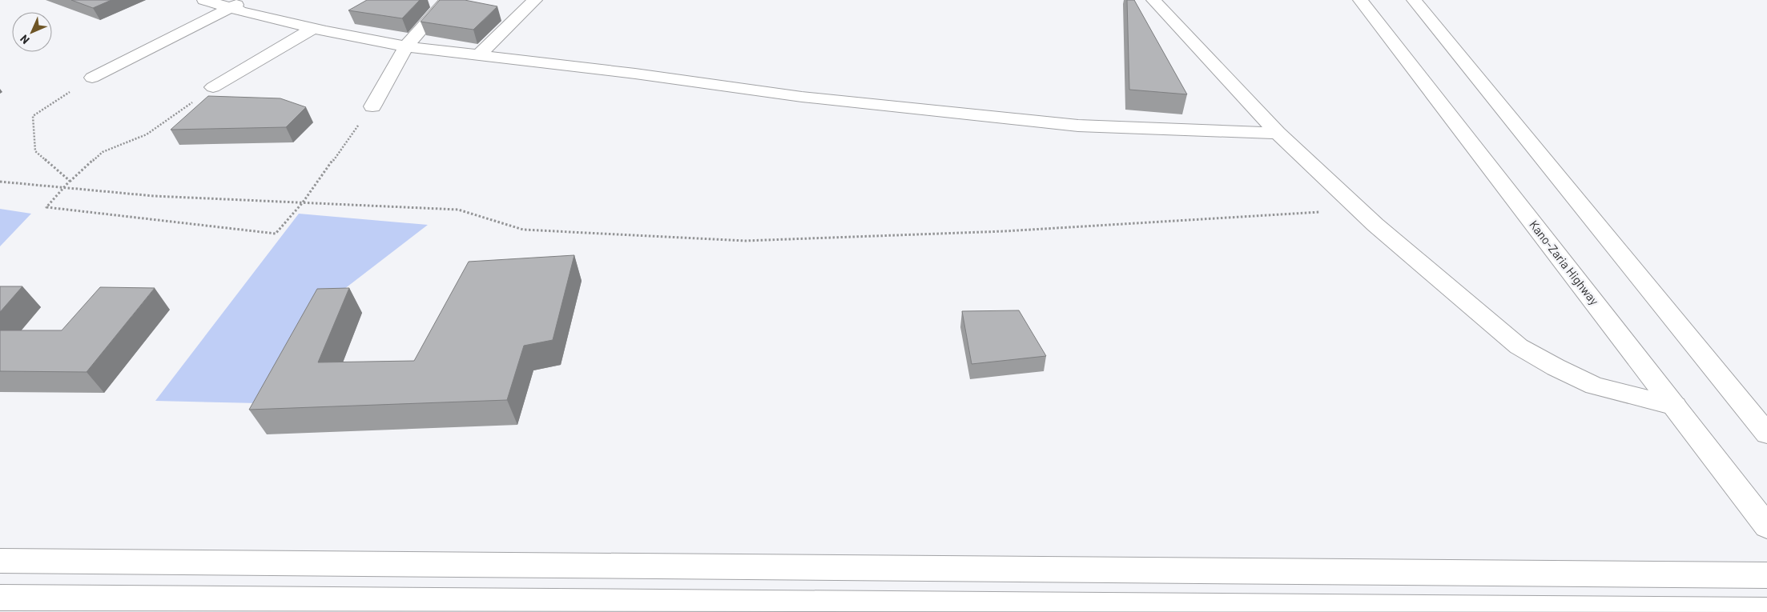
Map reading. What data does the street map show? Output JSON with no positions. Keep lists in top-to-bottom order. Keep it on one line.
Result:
{"streets":{"main road":["Kano-Zaria Highway"]},"north":"bottom left"}
